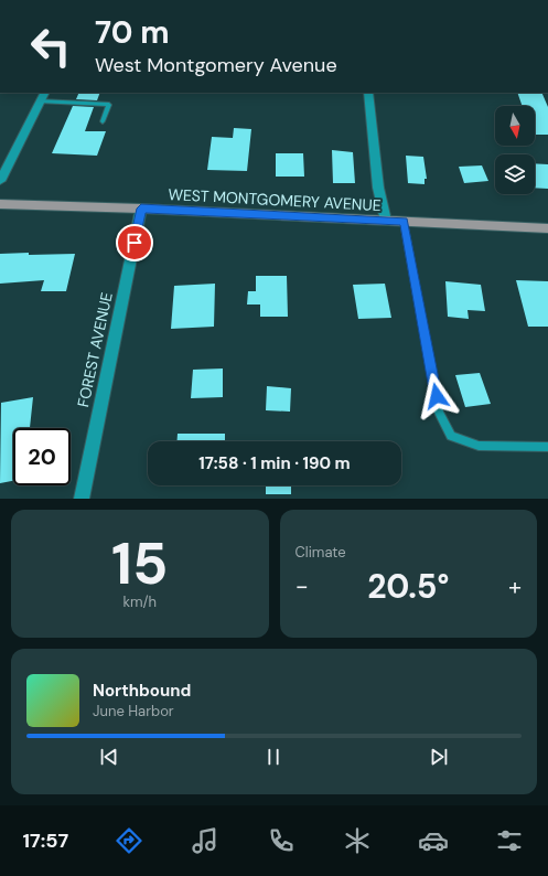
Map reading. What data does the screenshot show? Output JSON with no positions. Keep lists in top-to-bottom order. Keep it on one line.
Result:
{"streets":{"main road":["WEST MONTGOMERY AVENUE"],"street":["FOREST AVENUE"]},"crossings":[["WEST MONTGOMERY AVENUE","FOREST AVENUE"]],"north":"bottom","page":{"turn":["70 m","West Montgomery Avenue"],"limit":"20","trip":"17:58 · 1 min · 190 m","tile":[["15","km/h"],"Climate"],"heat":["−","20.5°","+"],"song":["Northbound","June Harbor"],"tabs":"17:57"}}
